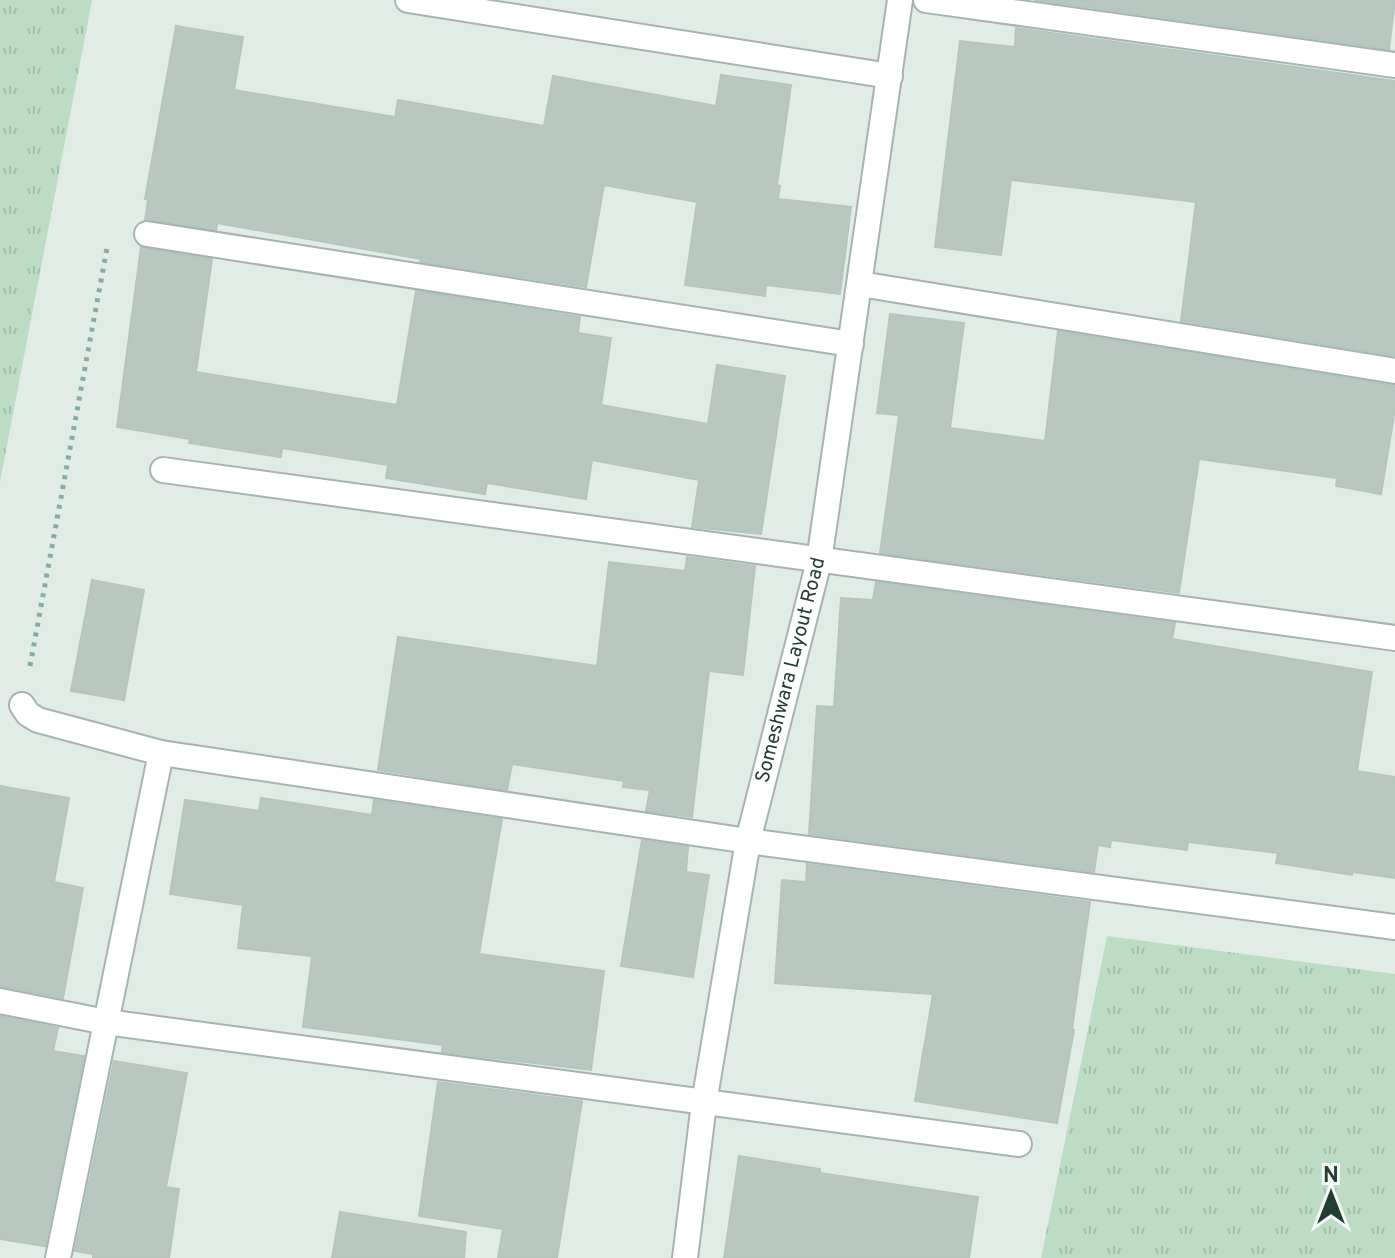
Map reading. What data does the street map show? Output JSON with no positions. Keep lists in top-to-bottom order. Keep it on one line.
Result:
{"streets":{"street":["Someshwara Layout Road"]},"north":"top"}
